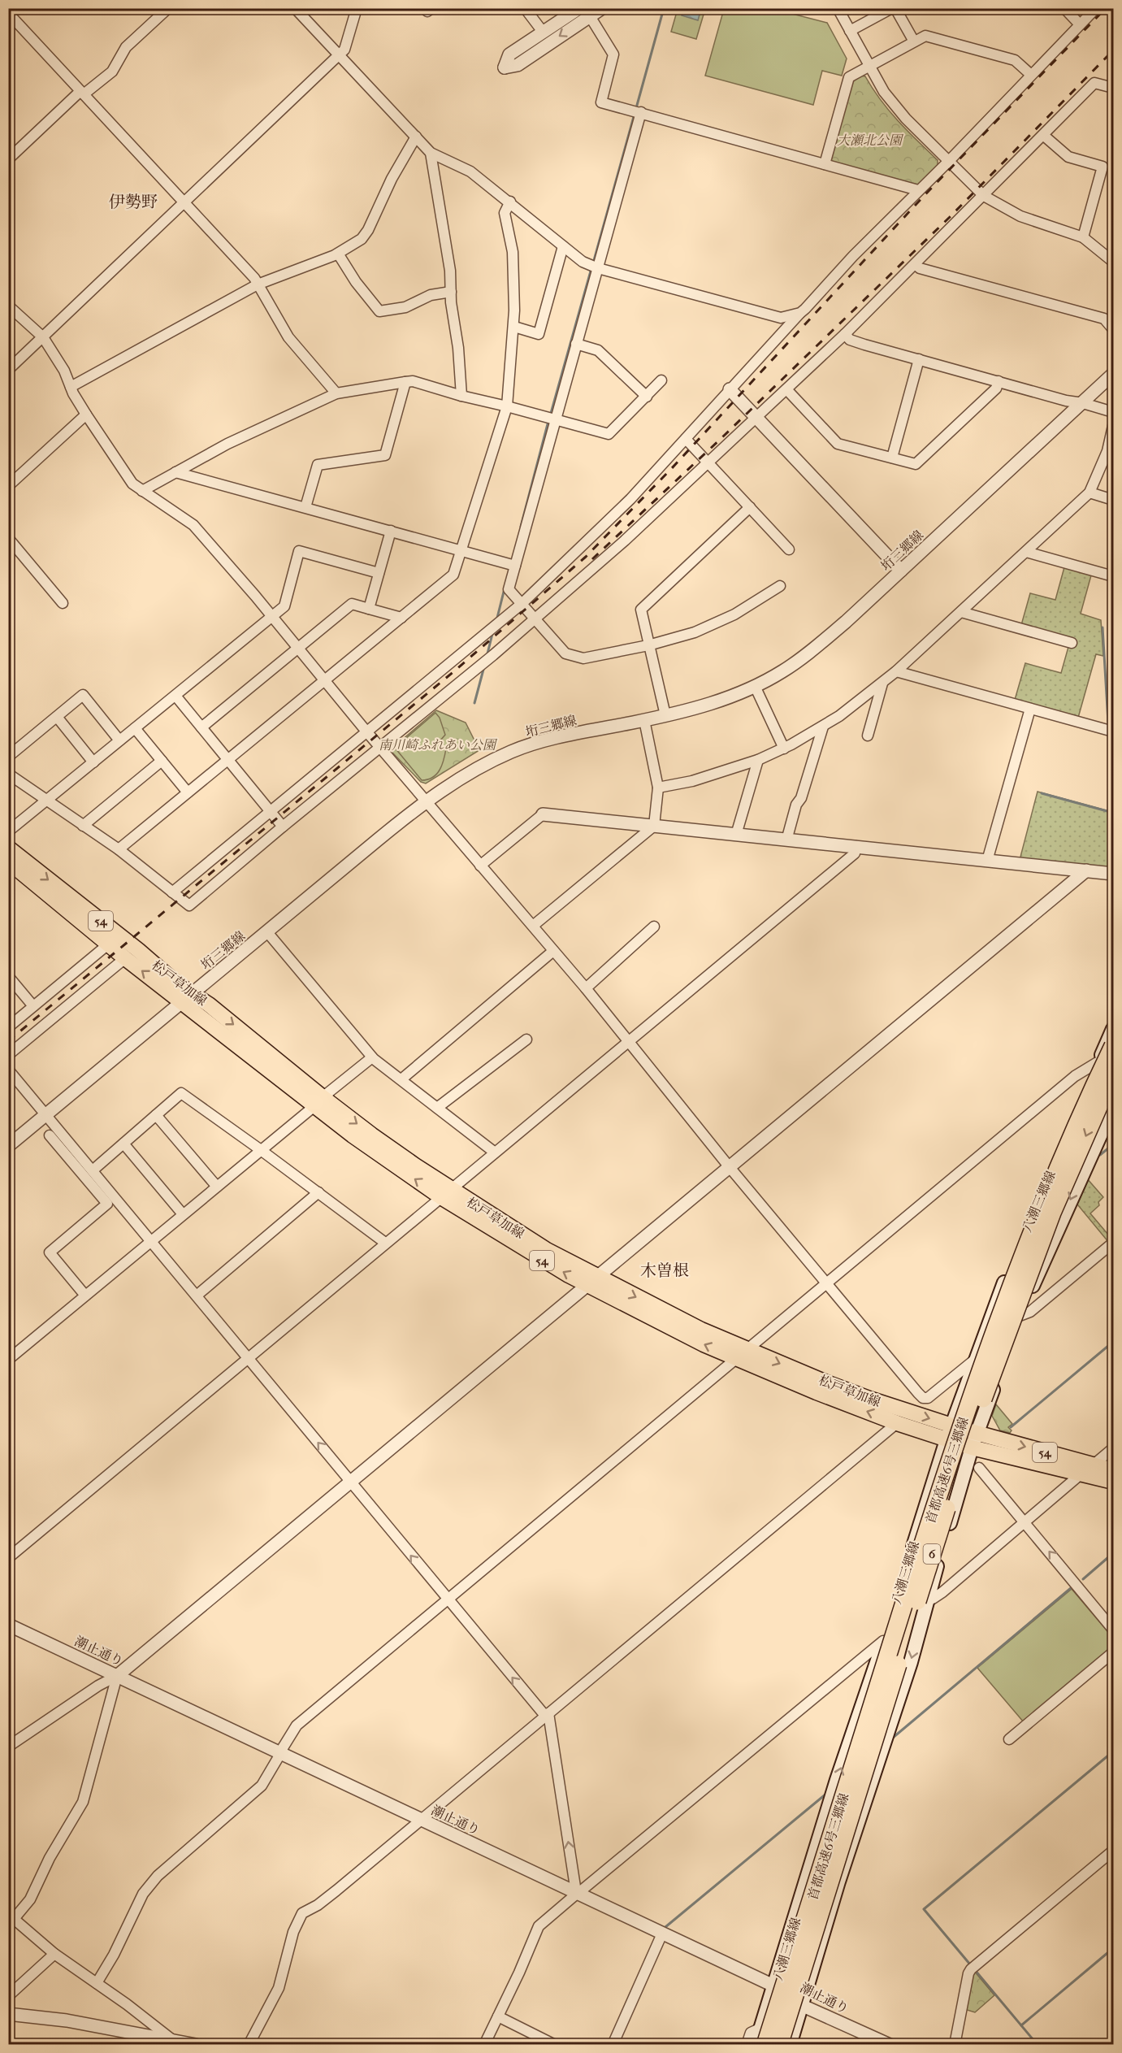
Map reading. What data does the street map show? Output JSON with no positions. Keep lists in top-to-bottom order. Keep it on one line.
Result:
{"streets":{"highway":["首都高速6号三郷線","6"],"main road":["54","松戸草加線","八潮三郷線"],"street":["垳三郷線","潮止通り"]},"crossings":[["垳三郷線","松戸草加線"],["松戸草加線","八潮三郷線"],["八潮三郷線","首都高速6号三郷線"],["八潮三郷線","潮止通り"]],"districts":["伊勢野","木曽根"],"parks":["大瀬北公園","南川崎ふれあい公園"]}
